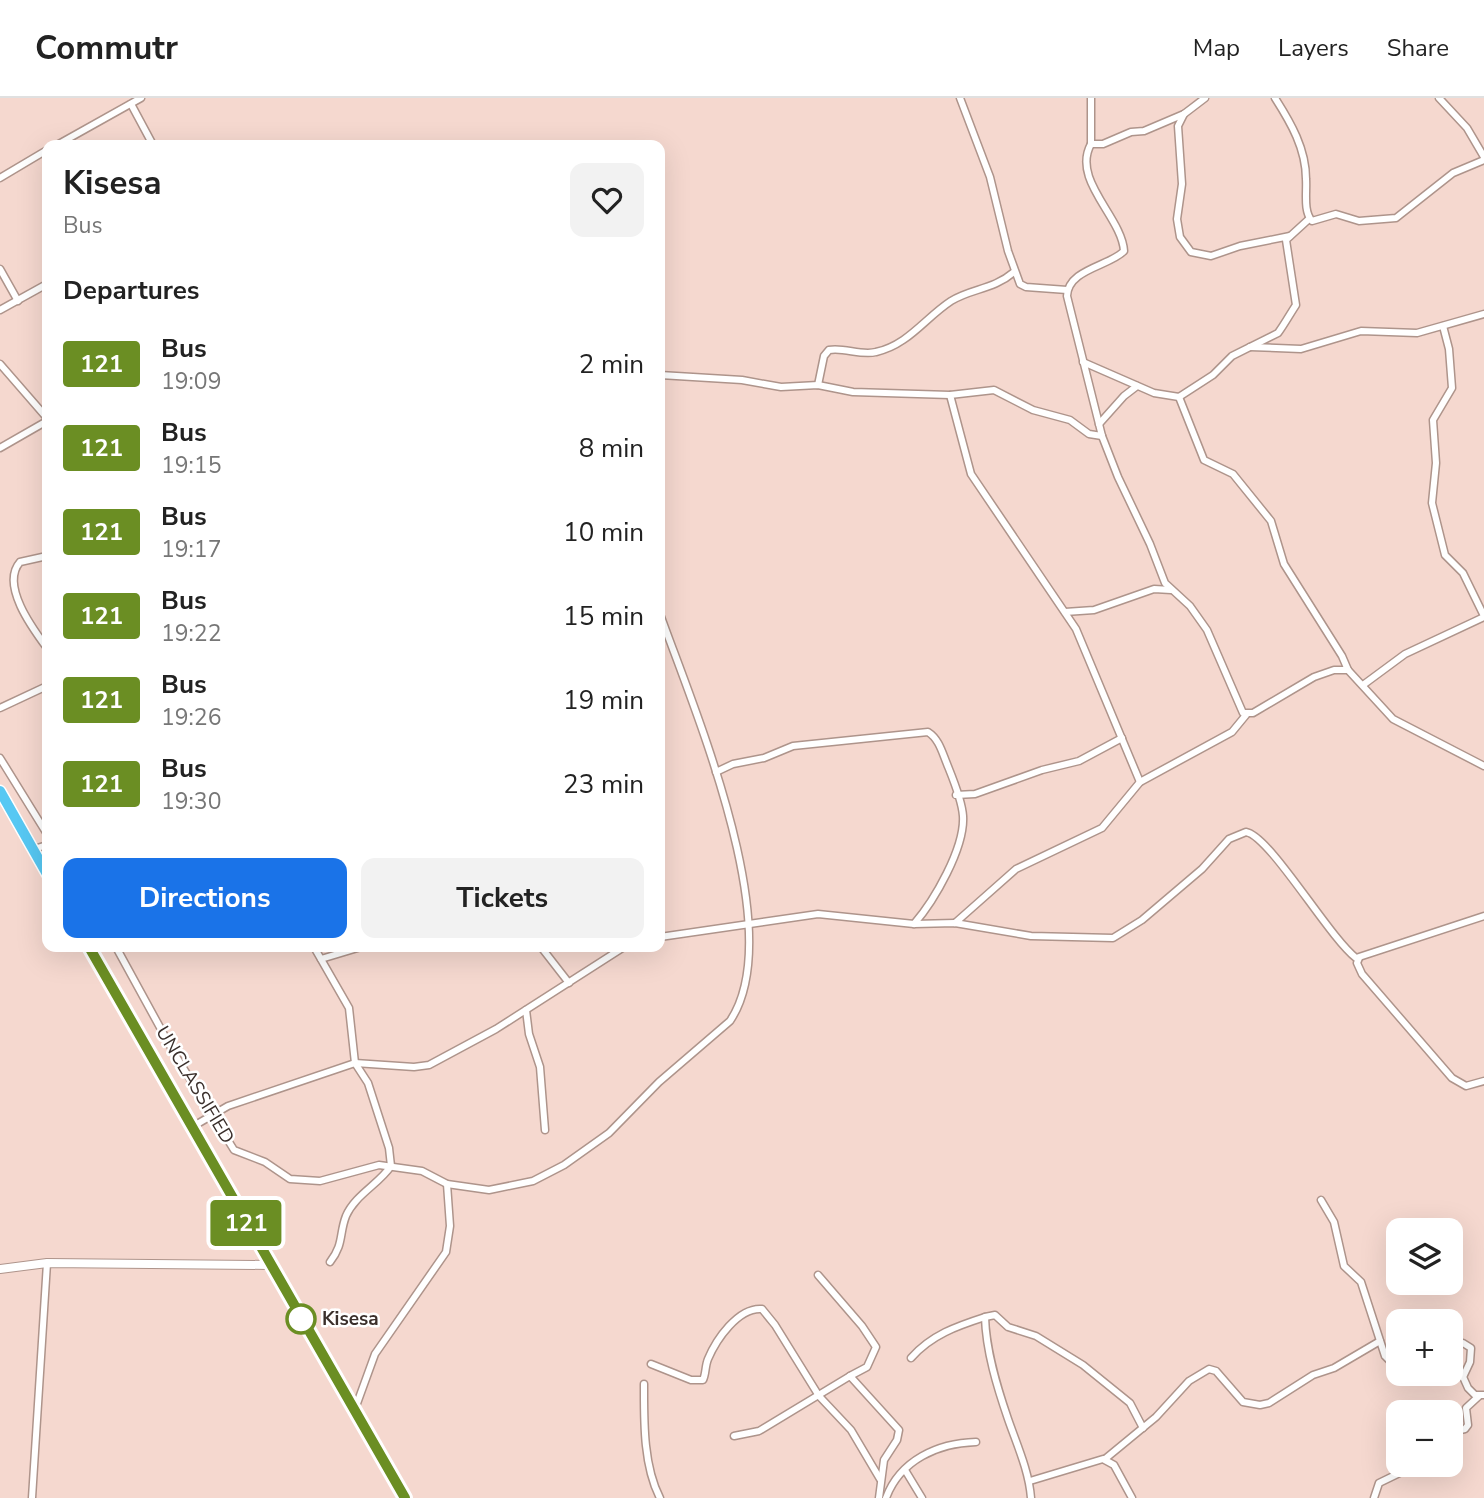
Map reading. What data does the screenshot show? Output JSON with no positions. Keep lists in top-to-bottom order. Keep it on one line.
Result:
{"streets":{"street":["UNCLASSIFIED"]},"places":["Kisesa"],"lines":["bus line 121"],"page":{"header":"Commutr","nav":["Map","Layers","Share"],"on_map":"121","heading":[["Kisesa","Bus"],"Departures"],"list":[{"mark":"121","name":"Bus","note":"19:09","value":"2 min"},{"mark":"121","name":"Bus","note":"19:15","value":"8 min"},{"mark":"121","name":"Bus","note":"19:17","value":"10 min"},{"mark":"121","name":"Bus","note":"19:22","value":"15 min"},{"mark":"121","name":"Bus","note":"19:26","value":"19 min"},{"mark":"121","name":"Bus","note":"19:30","value":"23 min"}],"buttons":["Directions","Tickets"],"map_buttons":["+","−"]}}
